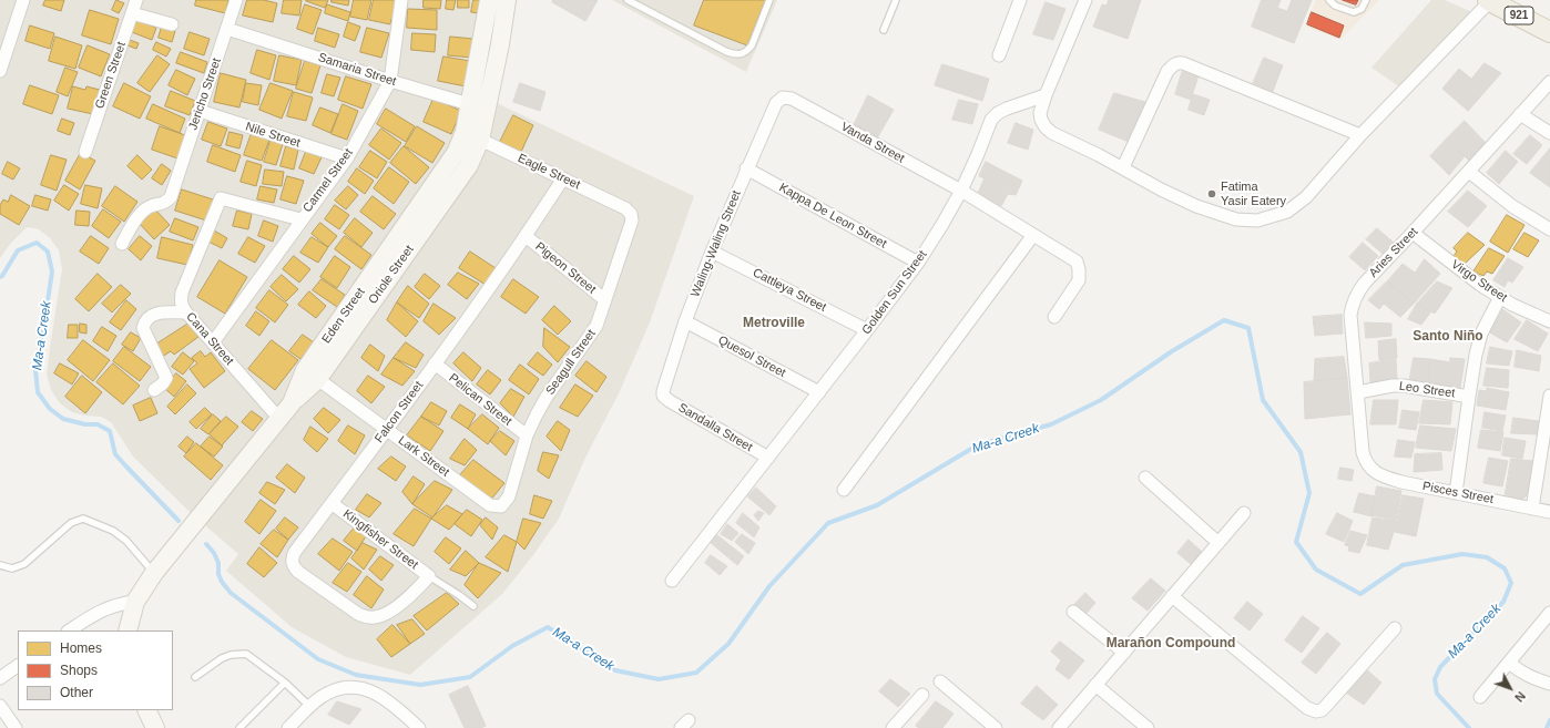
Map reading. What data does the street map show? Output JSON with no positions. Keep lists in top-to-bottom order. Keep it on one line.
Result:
{"streets":{"main road":["921","Eden Street"],"street":["Samaria Street","Green Street","Jericho Street","Nile Street","Vanda Street","Eagle Street","Carmel Street","Kappa De Leon Street","Waling-Waling Street","Aries Street","Pigeon Street","Virgo Street","Cattleya Street","Golden Sun Street","Cana Street","Quesol Street","Seagull Street","Leo Street","Pelican Street","Falcon Street","Sandalla Street","Lark Street","Pisces Street","Kingfisher Street"]},"crossings":[["Samaria Street","Jericho Street"],["Samaria Street","Carmel Street"],["Samaria Street","Eden Street"],["Jericho Street","Nile Street"],["Nile Street","Carmel Street"],["Vanda Street","Waling-Waling Street"],["Vanda Street","Golden Sun Street"],["Eagle Street","Eden Street"],["Eagle Street","Seagull Street"],["Eagle Street","Falcon Street"],["Carmel Street","Cana Street"],["Kappa De Leon Street","Waling-Waling Street"],["Kappa De Leon Street","Golden Sun Street"],["Waling-Waling Street","Cattleya Street"],["Waling-Waling Street","Quesol Street"],["Waling-Waling Street","Sandalla Street"],["Aries Street","Virgo Street"],["Aries Street","Leo Street"],["Aries Street","Pisces Street"],["Pigeon Street","Seagull Street"],["Pigeon Street","Falcon Street"],["Virgo Street","Leo Street"],["Cattleya Street","Golden Sun Street"],["Golden Sun Street","Quesol Street"],["Golden Sun Street","Sandalla Street"],["Eden Street","Cana Street"],["Eden Street","Lark Street"],["Seagull Street","Pelican Street"],["Seagull Street","Lark Street"],["Leo Street","Pisces Street"],["Pelican Street","Falcon Street"],["Falcon Street","Lark Street"],["Falcon Street","Kingfisher Street"]],"districts":["Metroville","Santo Niño","Marañon Compound"],"water":["Ma-a Creek"],"places":["Fatima Yasir Eatery"],"legend":["Homes","Shops","Other"],"north":"bottom right"}
